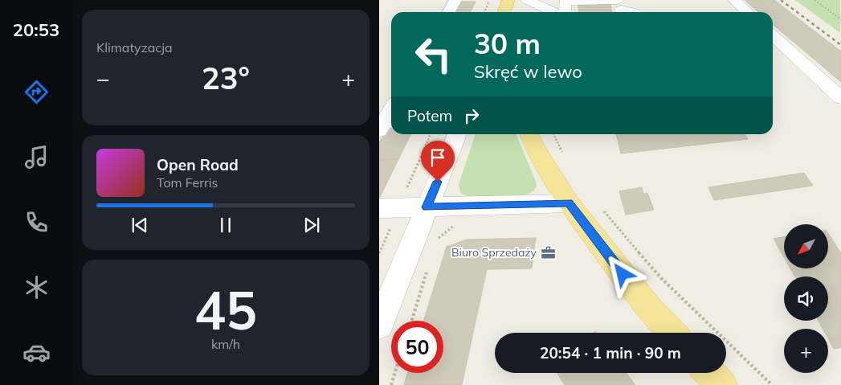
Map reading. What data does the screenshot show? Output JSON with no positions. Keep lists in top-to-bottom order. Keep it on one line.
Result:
{"places":{"office":["Biuro Sprzedaży"]},"north":"bottom left","page":{"tabs":"20:53","tile":["Klimatyzacja",["45","km/h"]],"turn":["30 m","Skręć w lewo"],"heat":["−","23°","+"],"then":"Potem","song":["Open Road","Tom Ferris"],"map_buttons":"+","limit":"50","trip":"20:54 · 1 min · 90 m"}}
